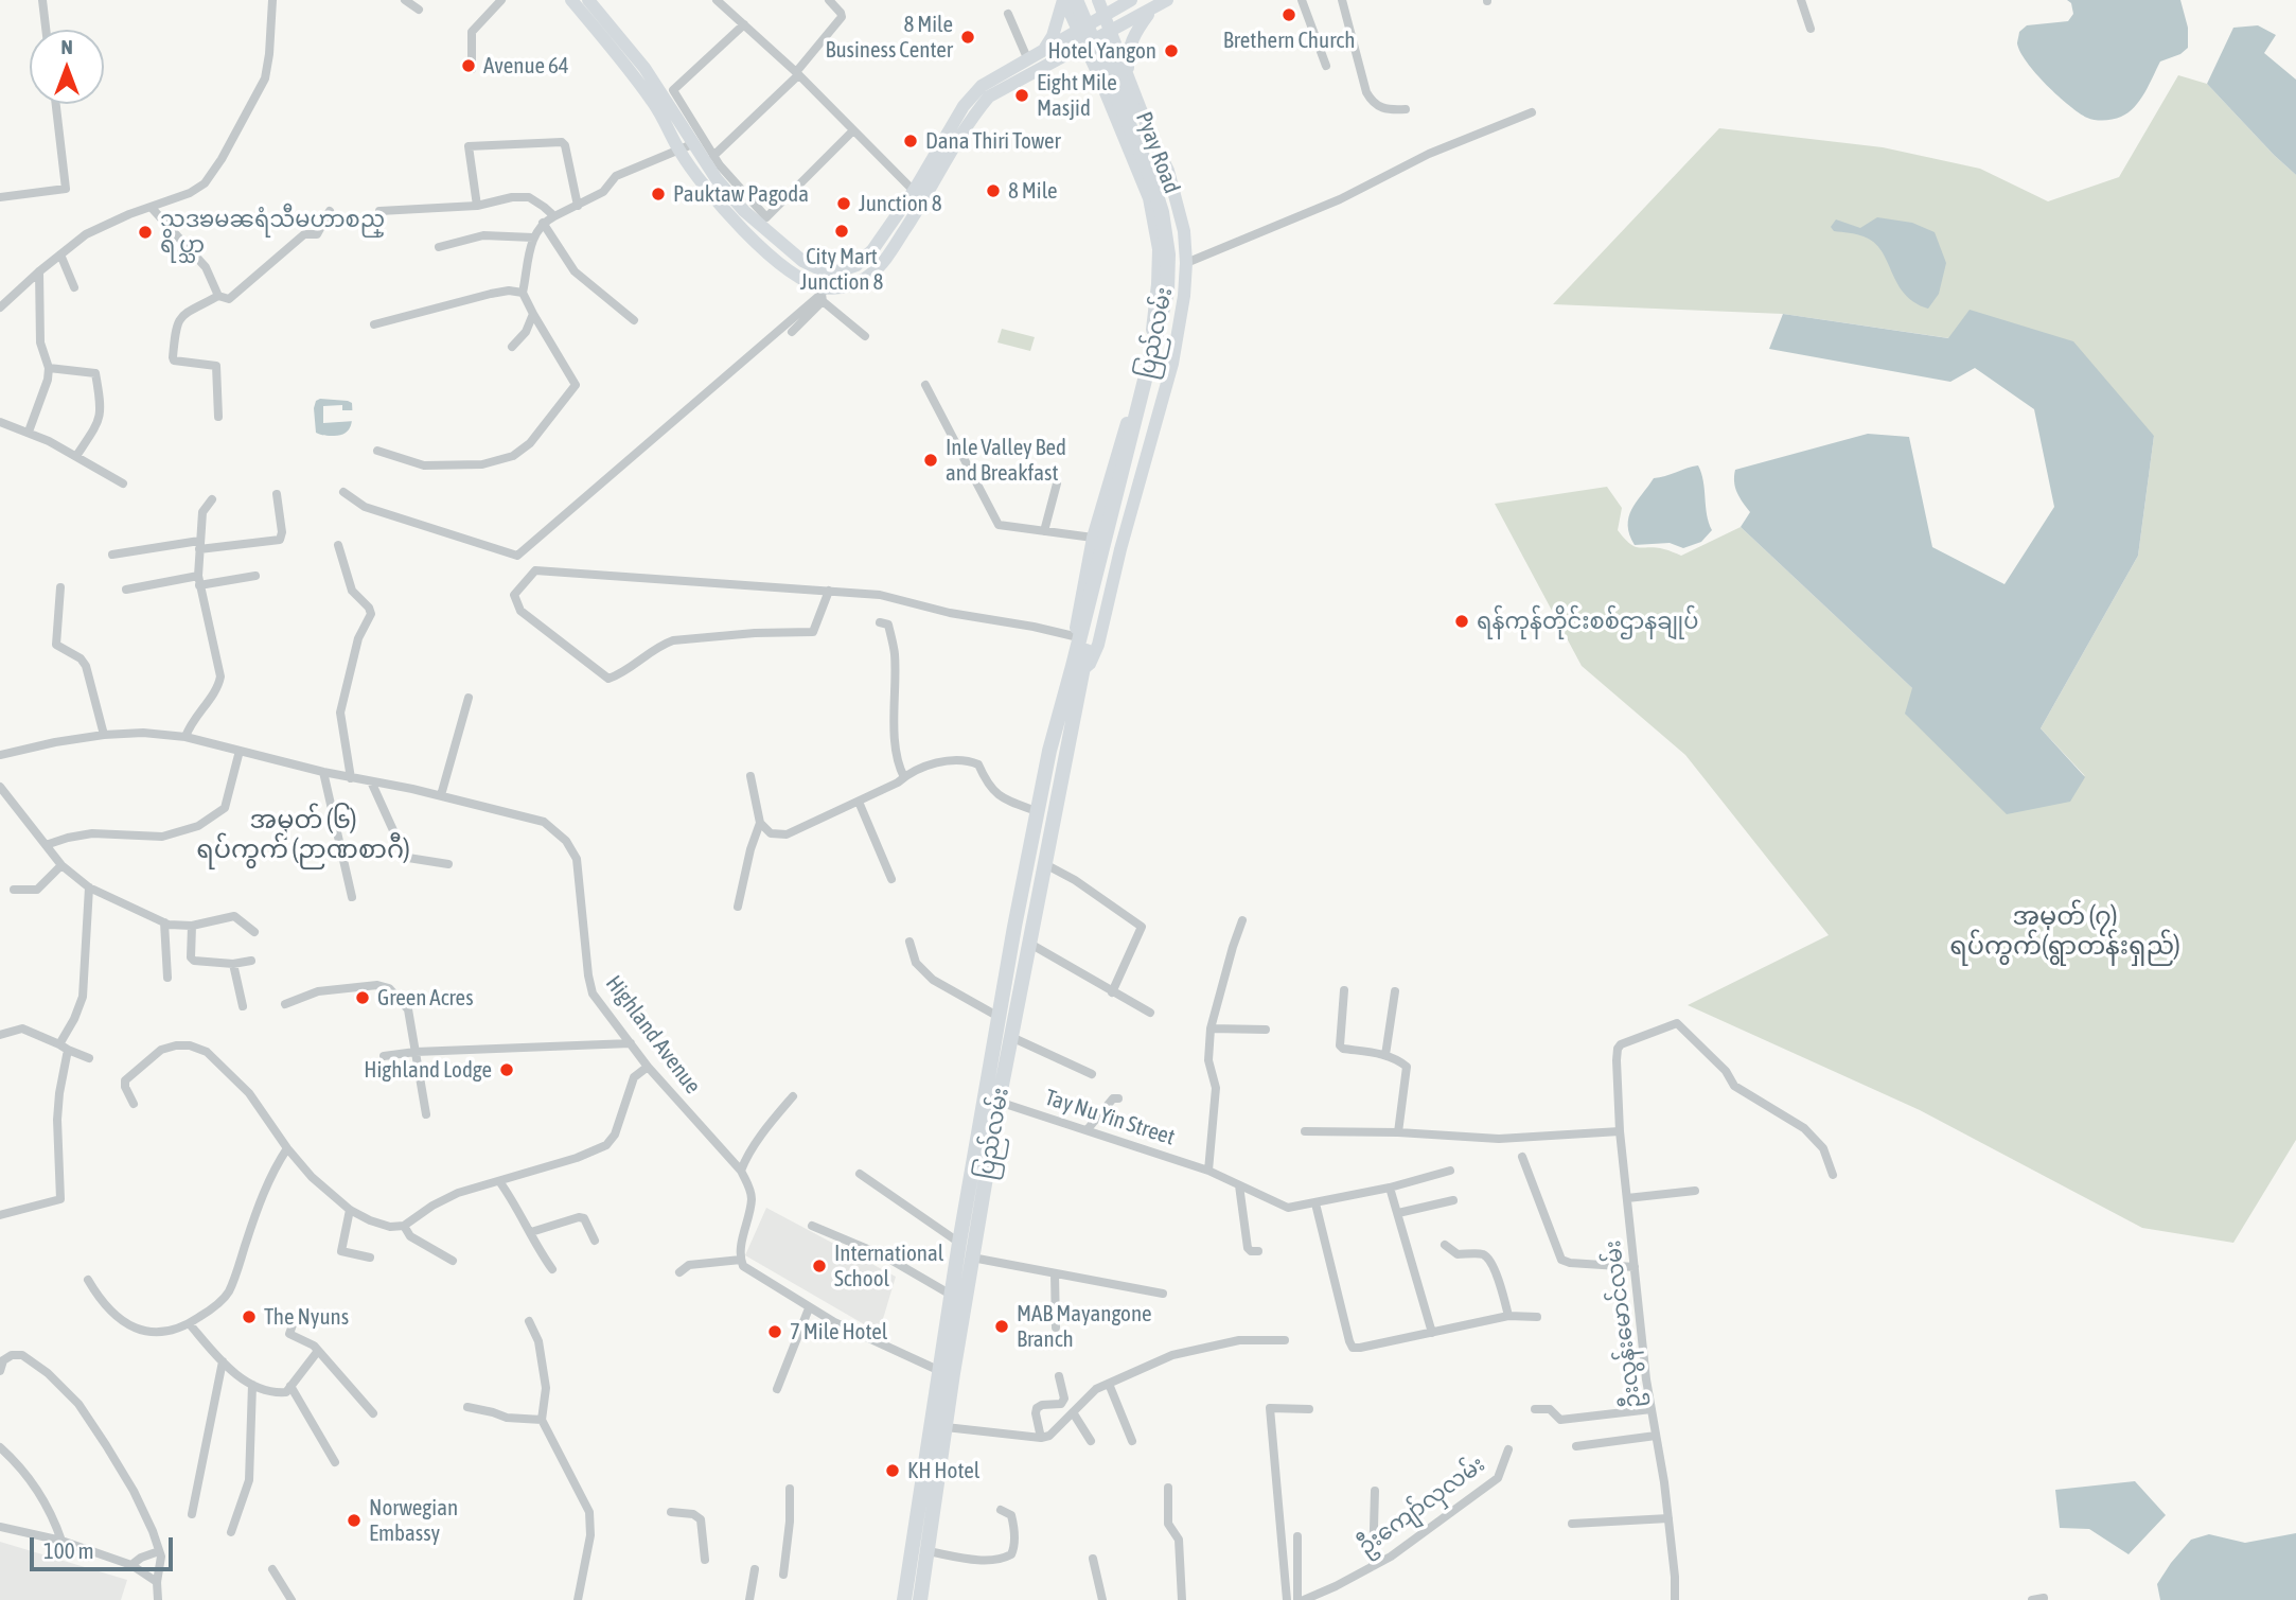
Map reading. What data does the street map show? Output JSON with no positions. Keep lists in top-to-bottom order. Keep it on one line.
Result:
{"streets":{"highway":["ပြည်လမ်း"],"main road":["Pyay Road"],"street":["Highland Avenue","Tay Nu Yin Street","ဦးလွန်းမောင်လမ်း","ဦးကျော်လှလမ်း"]},"crossings":[["Pyay Road","ပြည်လမ်း"],["ပြည်လမ်း","Tay Nu Yin Street"]],"districts":["အမှတ် (၆) ရပ်ကွက် (ဉာဏစာဂီ)","အမှတ် (၇) ရပ်ကွက်(ရွာတန်းရှည်)"],"places":["Brethern Church","8 Mile Business Center","Hotel Yangon","Avenue 64","Eight Mile Masjid","Dana Thiri Tower","8 Mile","Pauktaw Pagoda","Junction 8","City Mart Junction 8","သဒၶမၼရံသီမဟာစည္ ရိပ္သာ","Inle Valley Bed and Breakfast","ရန်ကုန်တိုင်းစစ်ဌာနချုပ်","Green Acres","Highland Lodge","International School","The Nyuns","MAB Mayangone Branch","7 Mile Hotel","KH Hotel","Norwegian Embassy"],"scale_bar":"100 m","north":"top"}
